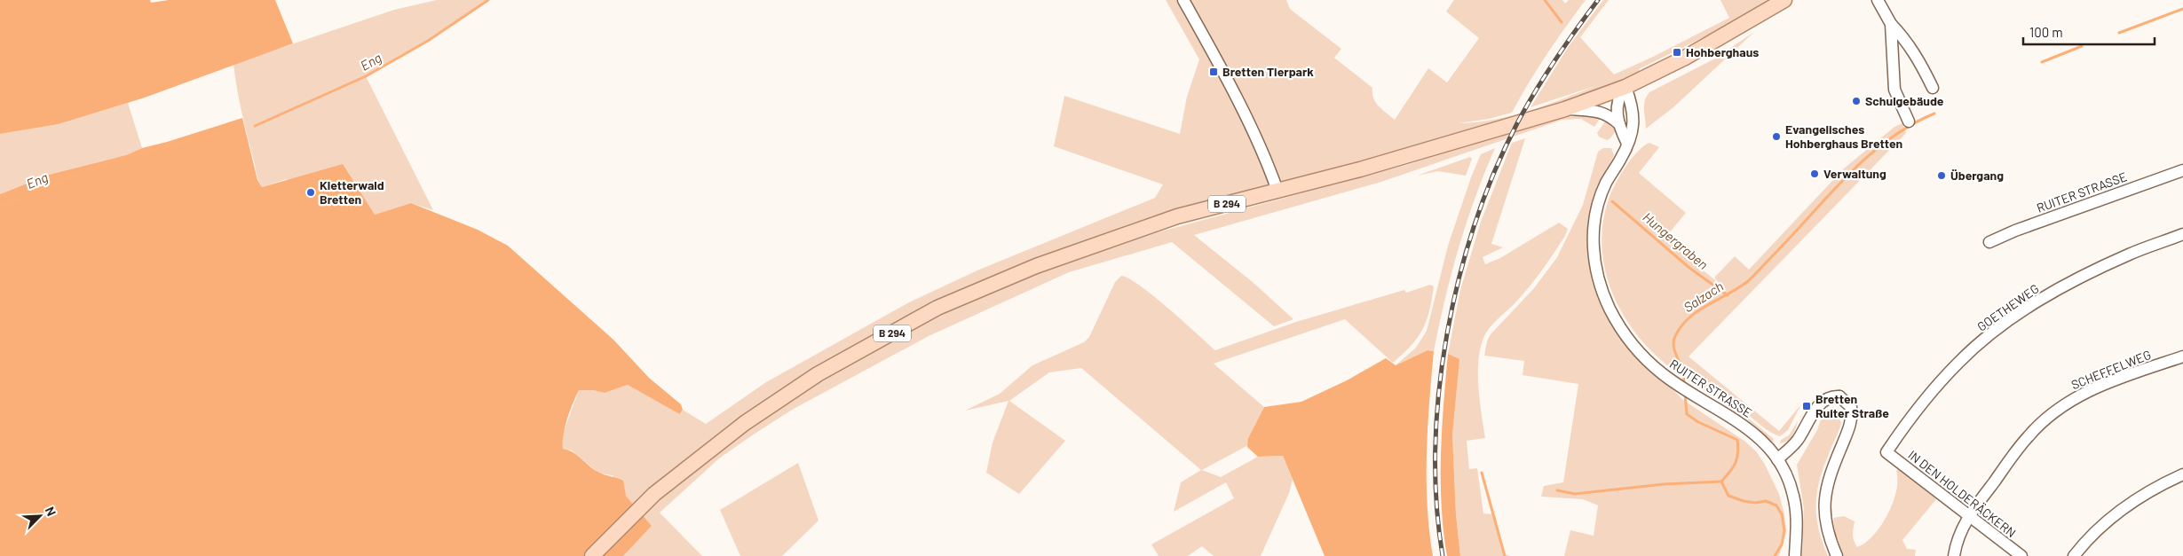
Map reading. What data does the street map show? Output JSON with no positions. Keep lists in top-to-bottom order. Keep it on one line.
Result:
{"streets":{"main road":["B 294"],"street":["RUITER STRASSE","GOETHEWEG","SCHEFFELWEG","IN DEN HOLDERÄCKERN"]},"crossings":[["RUITER STRASSE","B 294"],["GOETHEWEG","IN DEN HOLDERÄCKERN"],["SCHEFFELWEG","IN DEN HOLDERÄCKERN"]],"water":["Eng","Hungergraben","Salzach"],"places":{"transit":["Hohberghaus","Bretten Tierpark","Bretten Ruiter Straße"],"other":["Schulgebäude","Evangelisches Hohberghaus Bretten","Verwaltung","Übergang","Kletterwald Bretten"]},"scale_bar":"100 m","north":"top right"}
